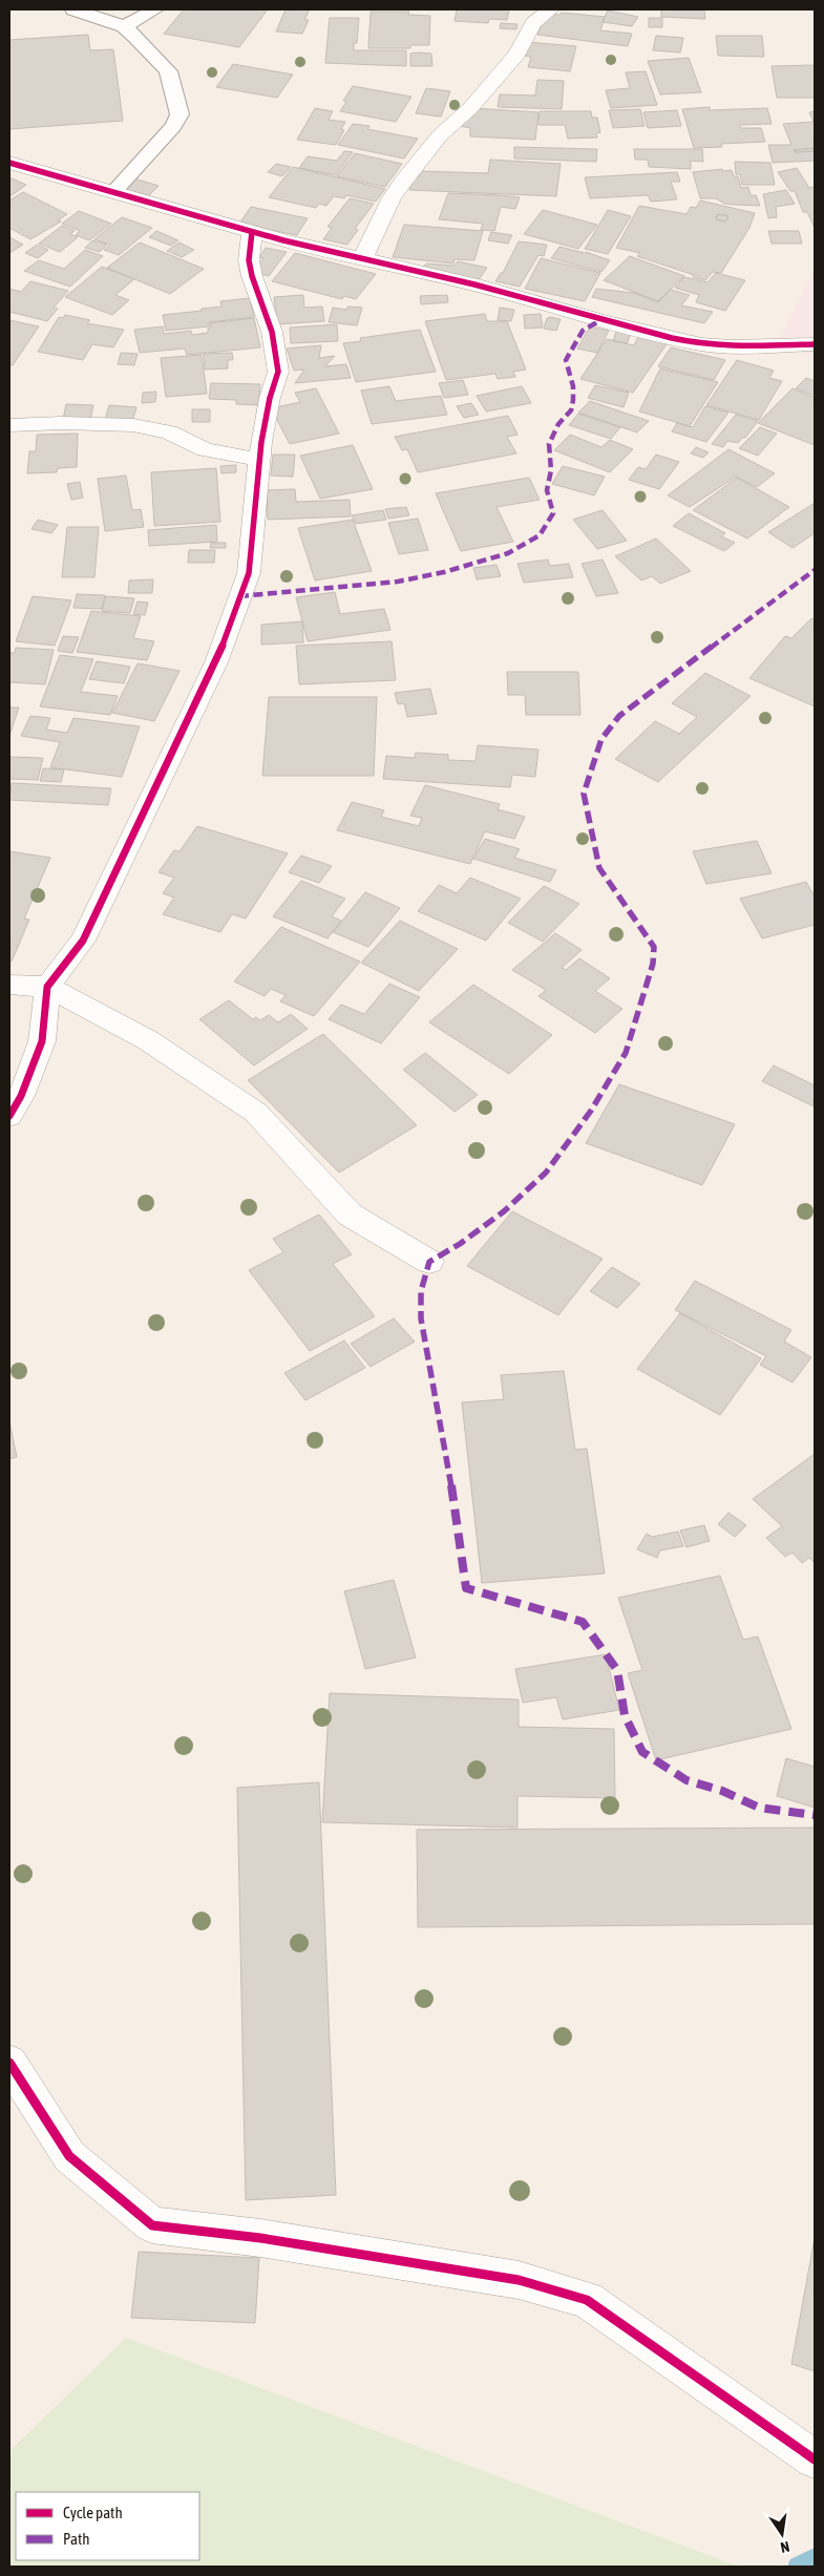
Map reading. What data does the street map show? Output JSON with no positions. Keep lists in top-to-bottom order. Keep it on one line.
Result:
{"legend":["Cycle path","Path"],"north":"bottom"}
